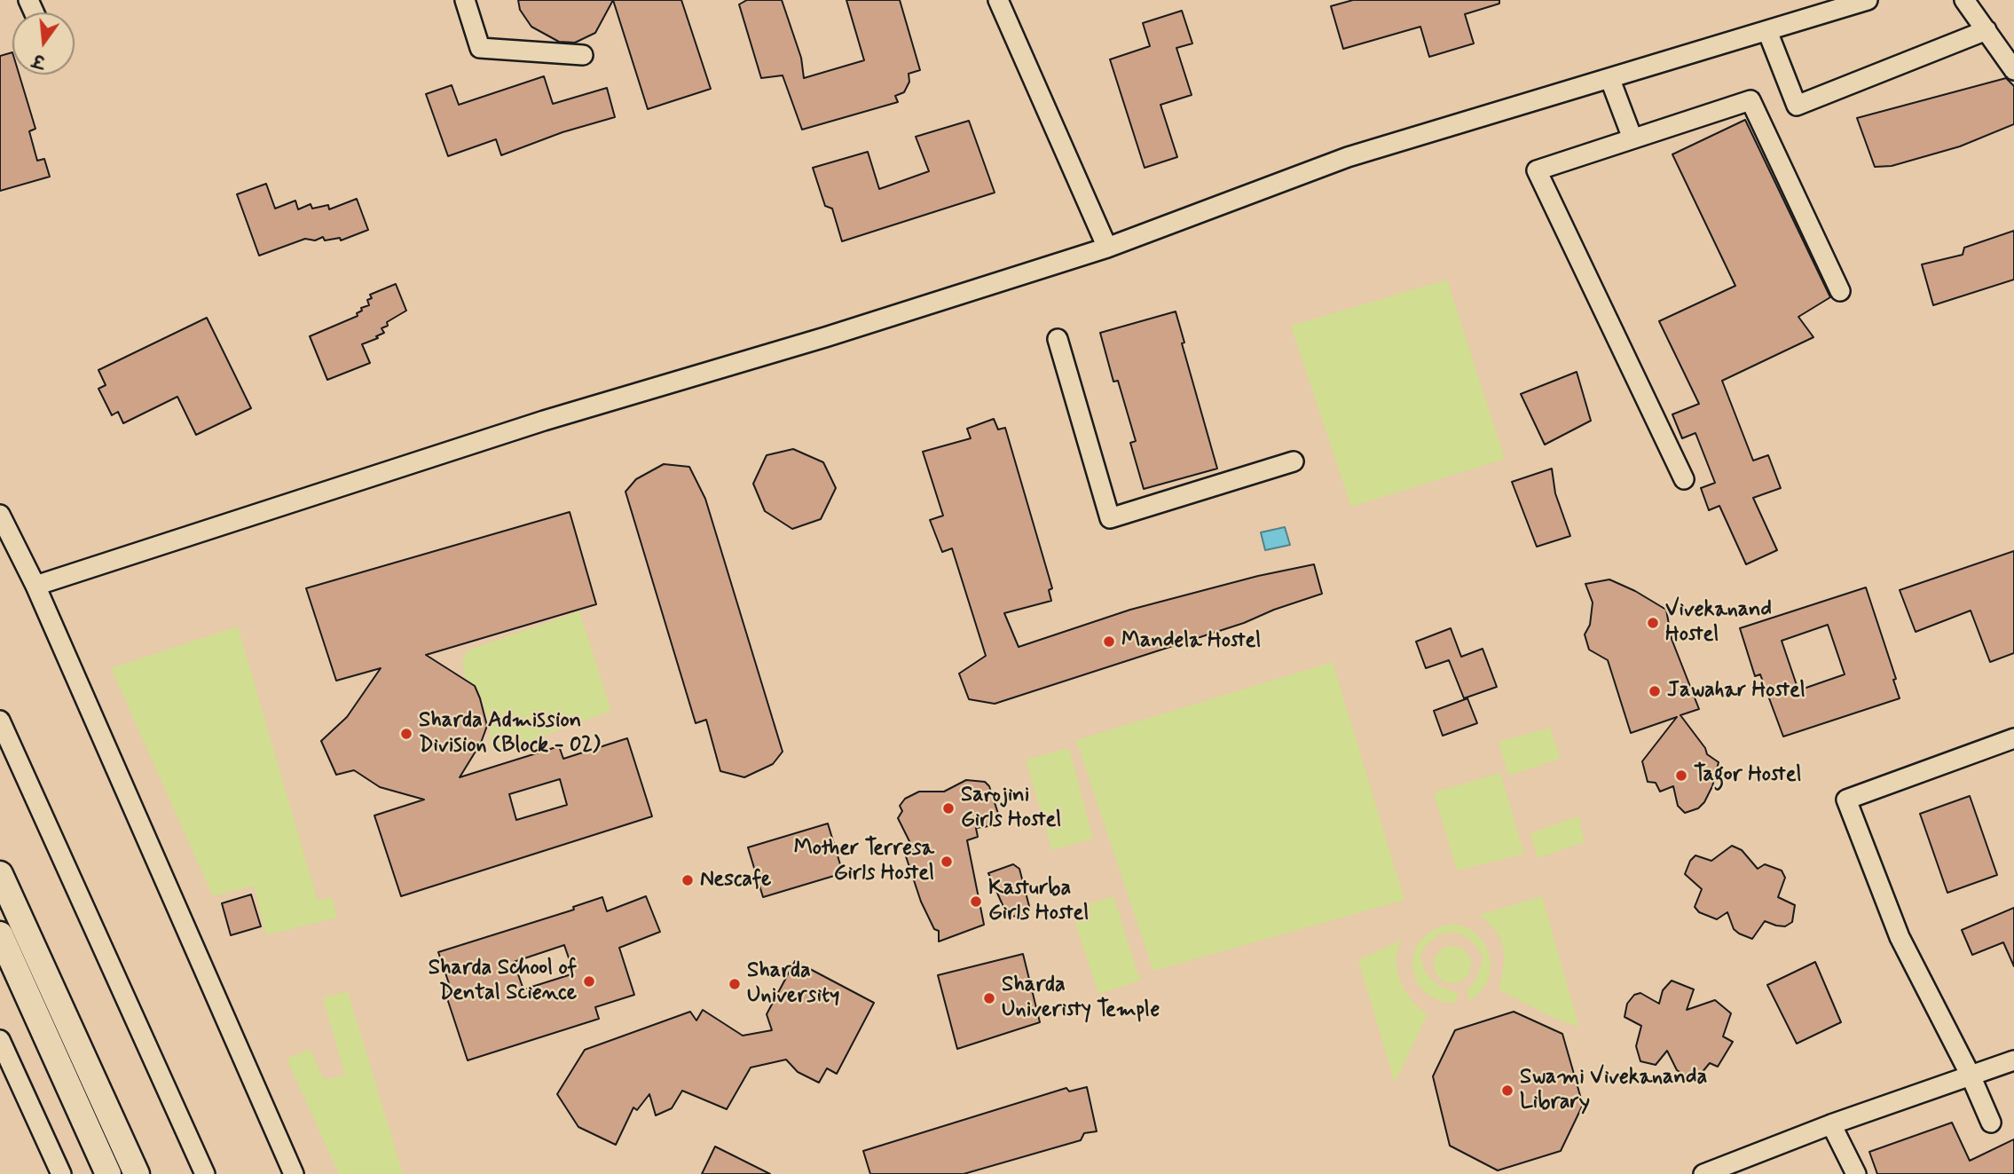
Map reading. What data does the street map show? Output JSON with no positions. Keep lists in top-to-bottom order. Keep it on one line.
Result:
{"places":["Vivekanand Hostel","Mandela Hostel","Jawahar Hostel","Sharda Admission Division (Block - 02)","Tagor Hostel","Sarojini Girls Hostel","Mother Terresa Girls Hostel","Nescafe","Kasturba Girls Hostel","Sharda School of Dental Science","Sharda University","Sharda Univeristy Temple","Swami Vivekananda Library"],"north":"bottom"}
